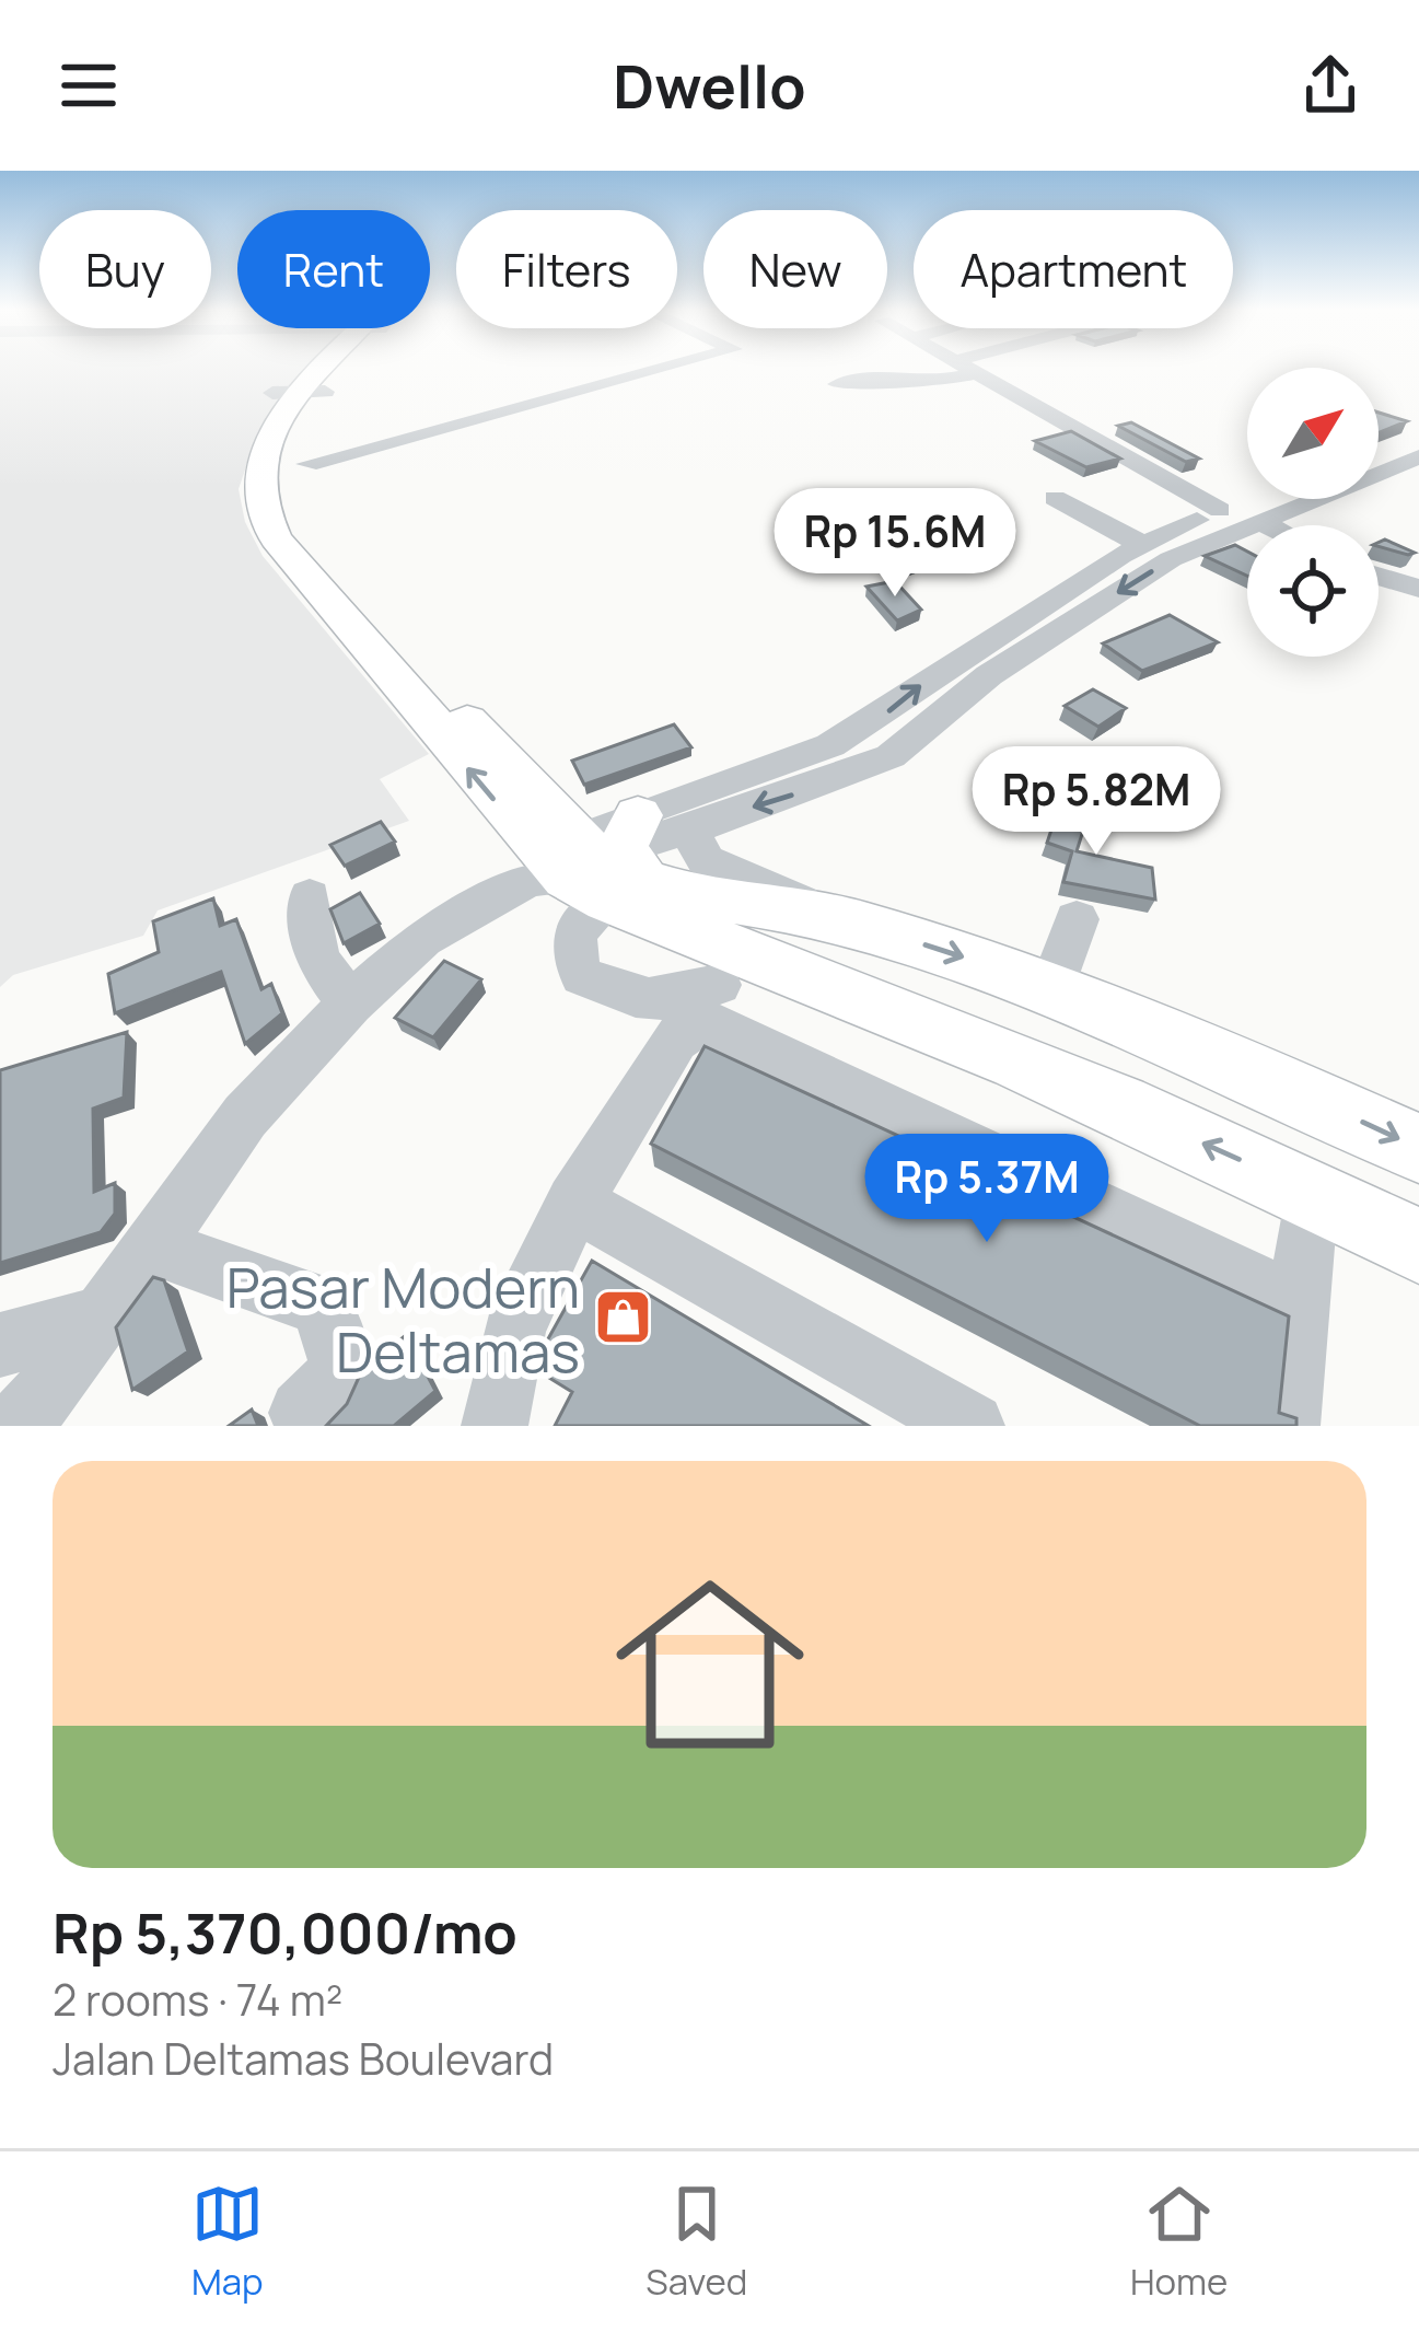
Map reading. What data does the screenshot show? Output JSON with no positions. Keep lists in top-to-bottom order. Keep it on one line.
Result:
{"places":{"shop":["Pasar Modern Deltamas"]},"north":"top right","page":{"header":"Dwello","chip":["Buy","Rent","Filters","New","Apartment"],"price":["Rp 15.6M","Rp 5.82M","Rp 5.37M"],"list":[{"name":"Rp 5,370,000/mo","note":"2 rooms · 74 m² · Jalan Deltamas Boulevard"}],"tabs":["Map","Saved","Home"]}}
